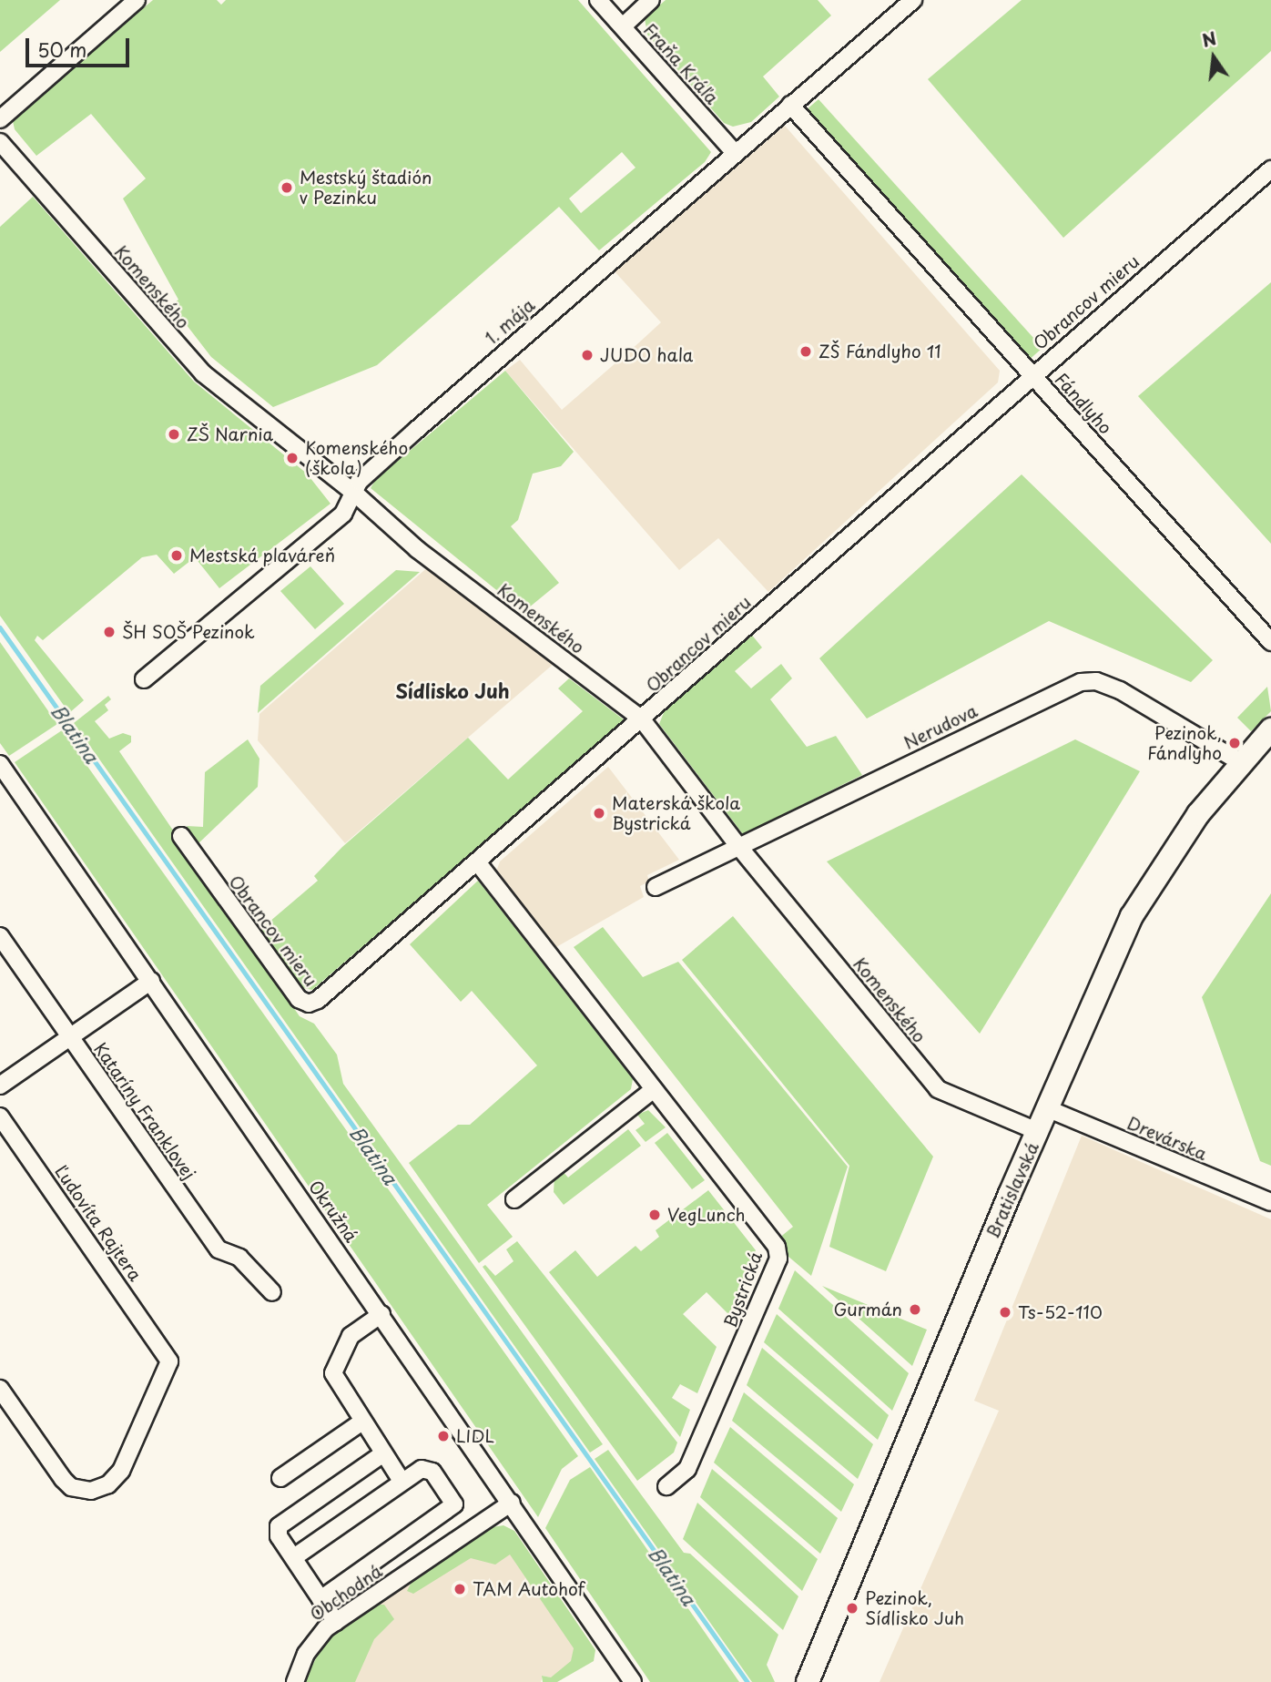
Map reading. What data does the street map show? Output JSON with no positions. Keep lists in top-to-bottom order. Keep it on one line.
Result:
{"streets":{"main road":["Bratislavská"],"street":["Fraňa Kráľa","Komenského","Obrancov mieru","1. mája","Fándlyho","Nerudova","Kataríny Franklovej","Drevárska","Okružná","Ľudovíta Rajtera","Bystrická","Obchodná"]},"crossings":[["Fraňa Kráľa","1. mája"],["Komenského","Obrancov mieru"],["Komenského","1. mája"],["Komenského","Nerudova"],["Komenského","Bratislavská"],["Obrancov mieru","Fándlyho"],["Obrancov mieru","Bystrická"],["1. mája","Fándlyho"],["Nerudova","Bratislavská"],["Drevárska","Bratislavská"],["Okružná","Obchodná"]],"districts":["Sídlisko Juh"],"water":["Blatina"],"places":["Mestský štadión v Pezinku","ZŠ Fándlyho 11","JUDO hala","ZŠ Narnia","Komenského (škola)","Mestská plaváreň","ŠH SOŠ Pezinok","Pezinok, Fándlyho","Materská škola Bystrická","VegLunch","Gurmán","Ts-52-110","LIDL","TAM Autohof","Pezinok, Sídlisko Juh"],"scale_bar":"50 m","north":"top"}
